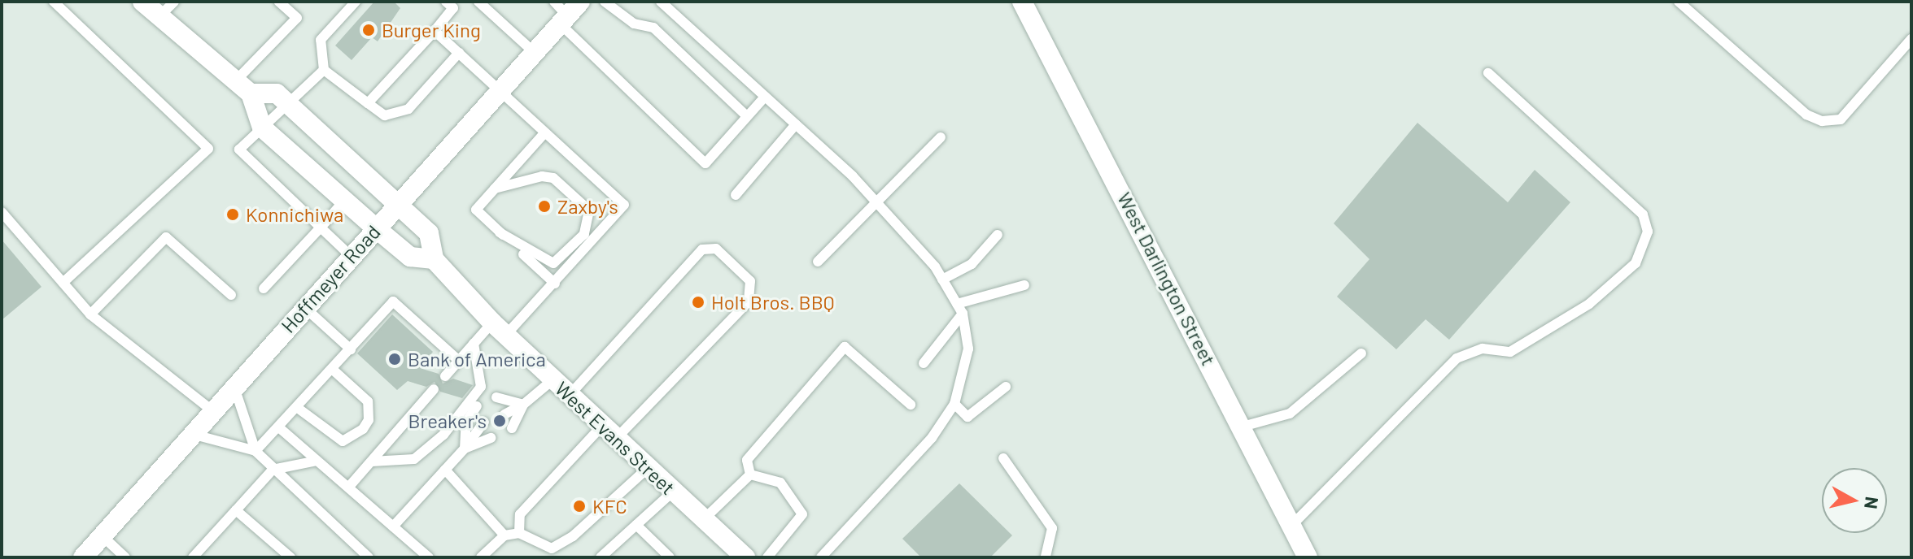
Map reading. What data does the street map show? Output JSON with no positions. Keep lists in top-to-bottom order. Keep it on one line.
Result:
{"streets":{"main road":["Hoffmeyer Road","West Darlington Street","West Evans Street"]},"crossings":[["Hoffmeyer Road","West Evans Street"]],"places":["Burger King","Zaxby's","Konnichiwa","Holt Bros. BBQ","Bank of America","Breaker's","KFC"],"north":"right"}
